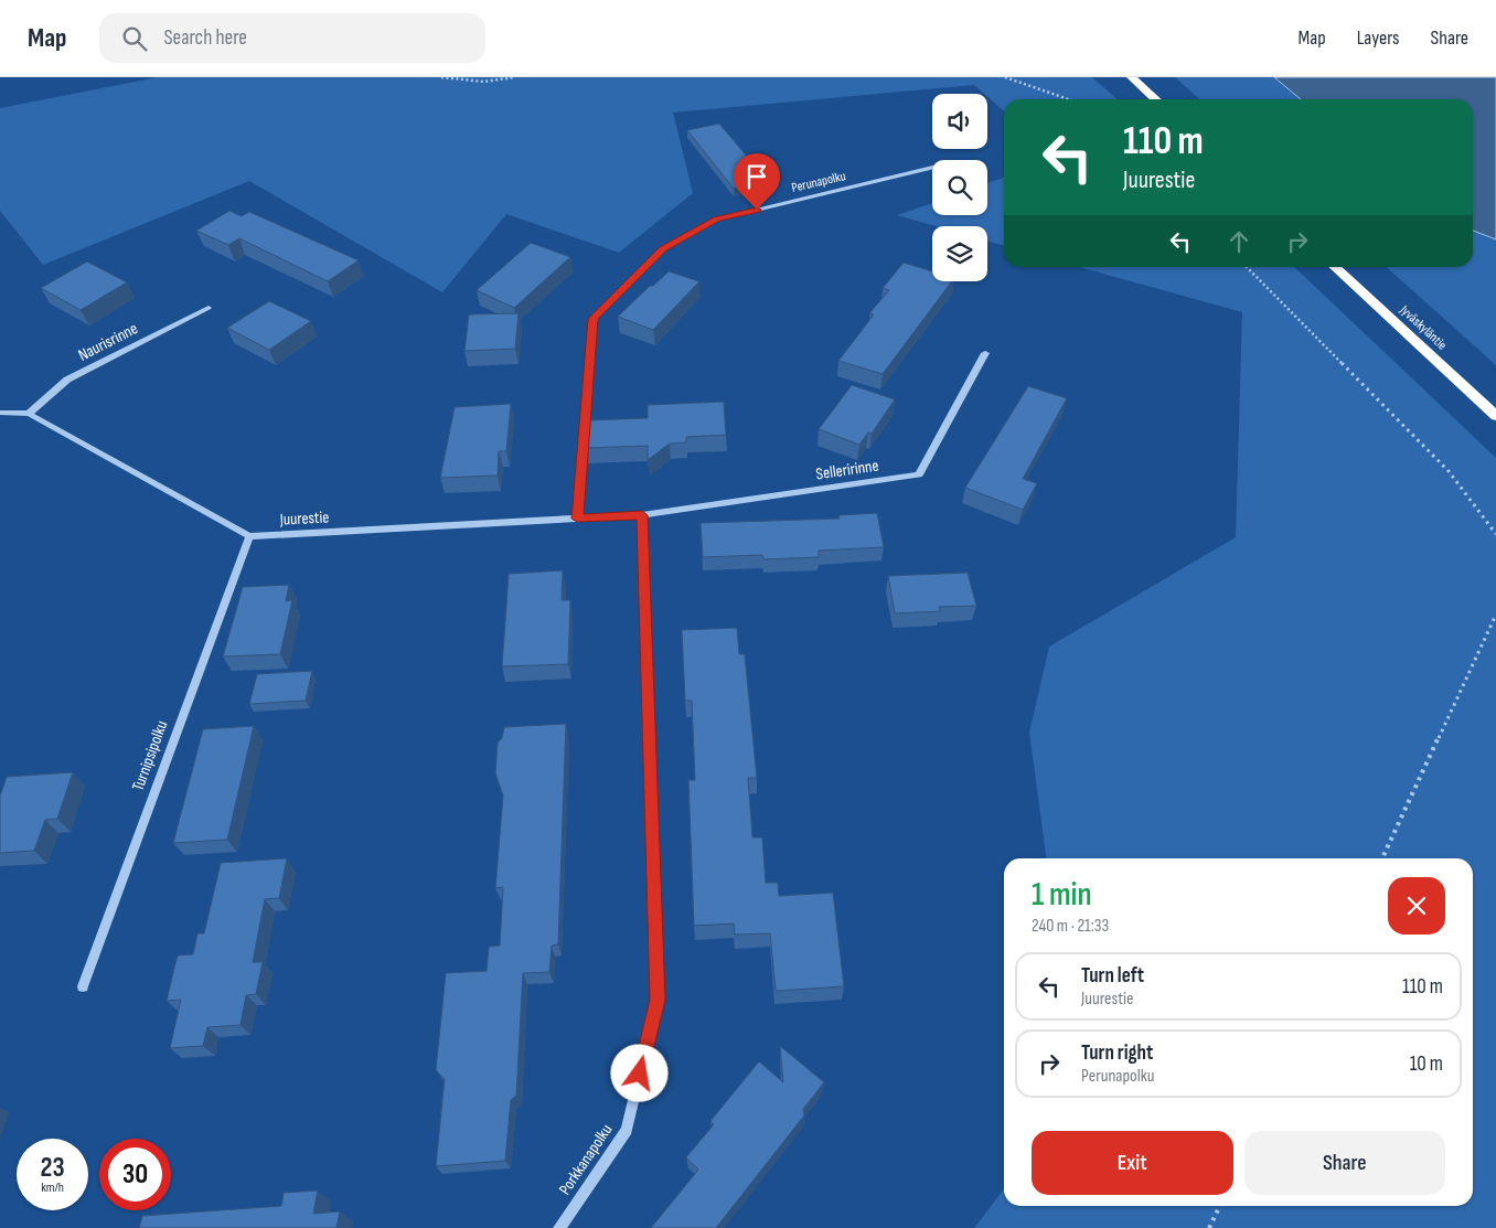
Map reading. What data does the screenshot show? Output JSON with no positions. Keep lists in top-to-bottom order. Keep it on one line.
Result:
{"streets":{"highway":["Jyväskyläntie"],"street":["Perunapolku","Naurisrinne","Selleririnne","Juurestie","Turnipsipolku","Porkkanapolku"]},"crossings":[["Perunapolku","Juurestie"],["Selleririnne","Juurestie"],["Selleririnne","Porkkanapolku"],["Juurestie","Turnipsipolku"],["Juurestie","Porkkanapolku"]],"page":{"header":"Map","search":"Search here","nav":["Map","Layers","Share"],"turn":["110 m","Juurestie"],"heading":["1 min","240 m · 21:33"],"list":[{"name":"Turn left","note":"Juurestie","value":"110 m"},{"name":"Turn right","note":"Perunapolku","value":"10 m"}],"buttons":["Exit","Share"],"speed":"23 km/h","limit":"30"}}
